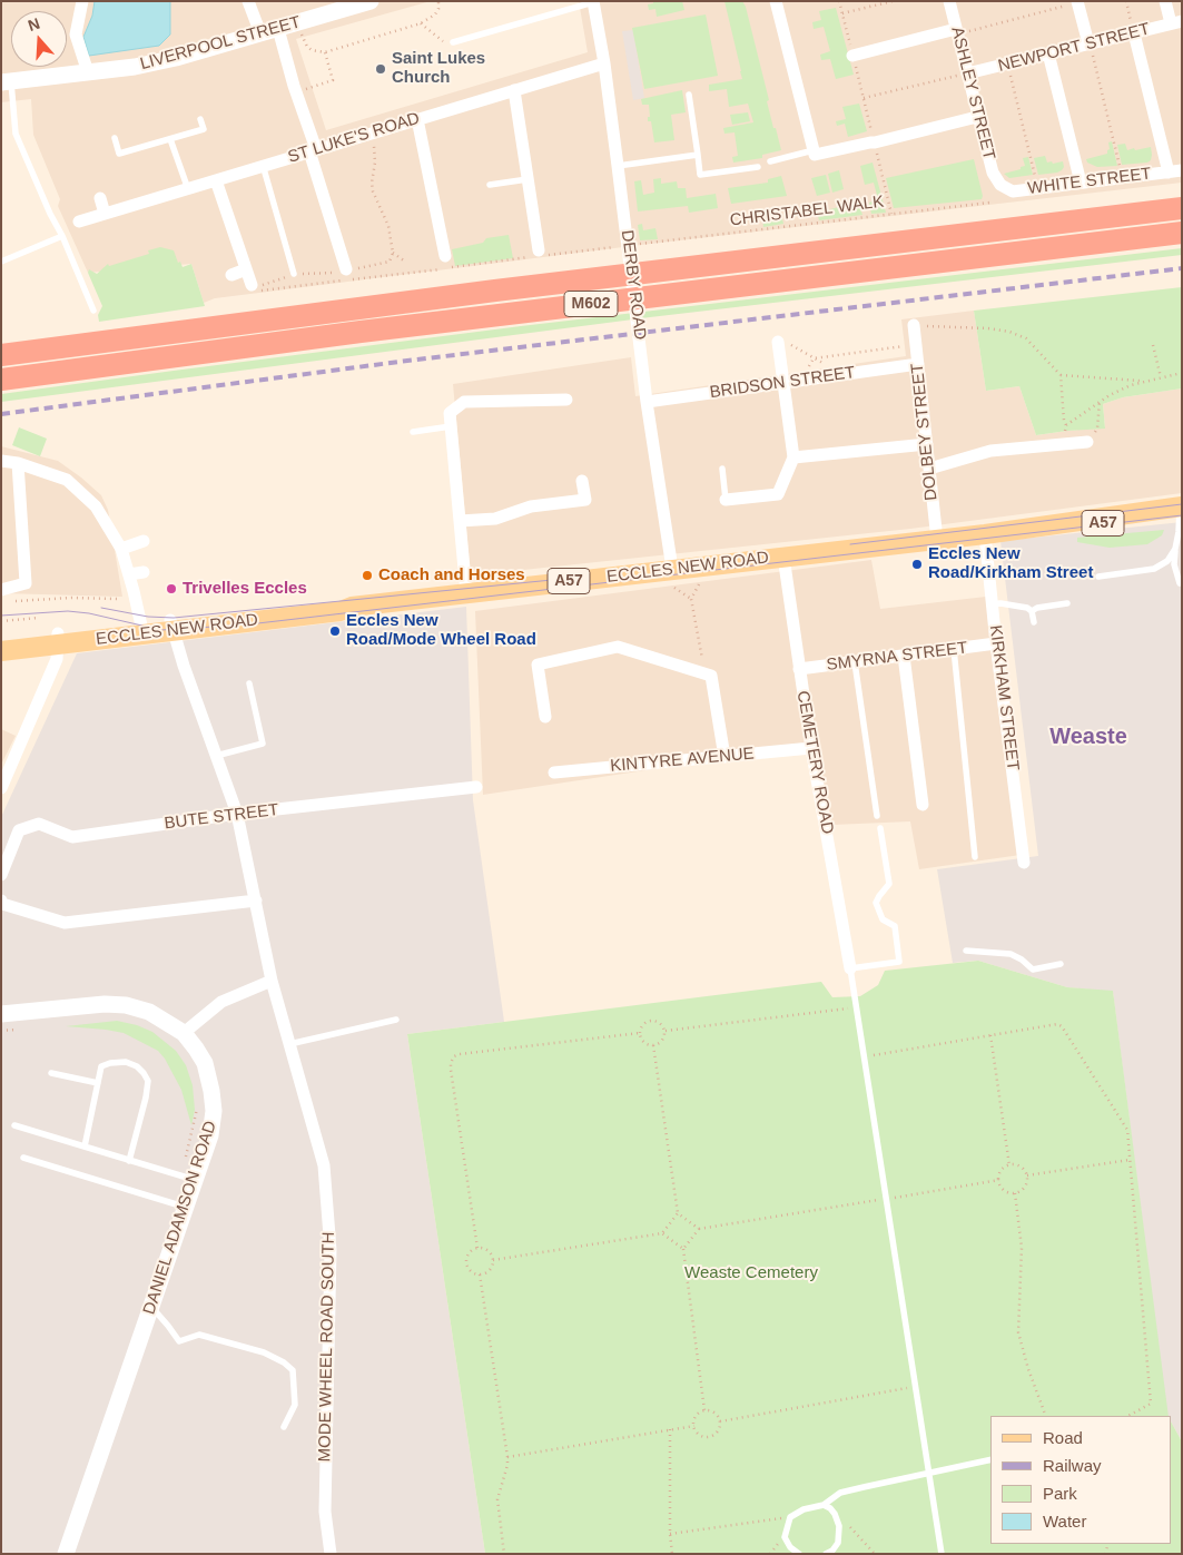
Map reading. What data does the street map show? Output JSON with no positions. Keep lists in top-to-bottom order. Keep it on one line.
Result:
{"streets":{"highway":["M602"],"main road":["A57","ECCLES NEW ROAD"],"street":["LIVERPOOL STREET","NEWPORT STREET","ASHLEY STREET","ST LUKE'S ROAD","WHITE STREET","DERBY ROAD","BRIDSON STREET","DOLBEY STREET","SMYRNA STREET","KIRKHAM STREET","KINTYRE AVENUE","CEMETERY ROAD","BUTE STREET","DANIEL ADAMSON ROAD","MODE WHEEL ROAD SOUTH"],"path":["CHRISTABEL WALK"]},"crossings":[["NEWPORT STREET","ASHLEY STREET"],["ASHLEY STREET","WHITE STREET"],["ST LUKE'S ROAD","DERBY ROAD"],["CHRISTABEL WALK","DERBY ROAD"],["DERBY ROAD","BRIDSON STREET"],["DERBY ROAD","ECCLES NEW ROAD"],["BRIDSON STREET","DOLBEY STREET"],["DOLBEY STREET","ECCLES NEW ROAD"],["ECCLES NEW ROAD","KIRKHAM STREET"],["ECCLES NEW ROAD","CEMETERY ROAD"],["ECCLES NEW ROAD","MODE WHEEL ROAD SOUTH"],["SMYRNA STREET","KIRKHAM STREET"],["SMYRNA STREET","CEMETERY ROAD"],["KINTYRE AVENUE","CEMETERY ROAD"],["BUTE STREET","MODE WHEEL ROAD SOUTH"]],"districts":["Weaste"],"parks":["Weaste Cemetery"],"places":["Saint Lukes Church","Eccles New Road/Kirkham Street","Coach and Horses","Trivelles Eccles","Eccles New Road/Mode Wheel Road"],"legend":["Road","Railway","Park","Water"],"north":"top"}
